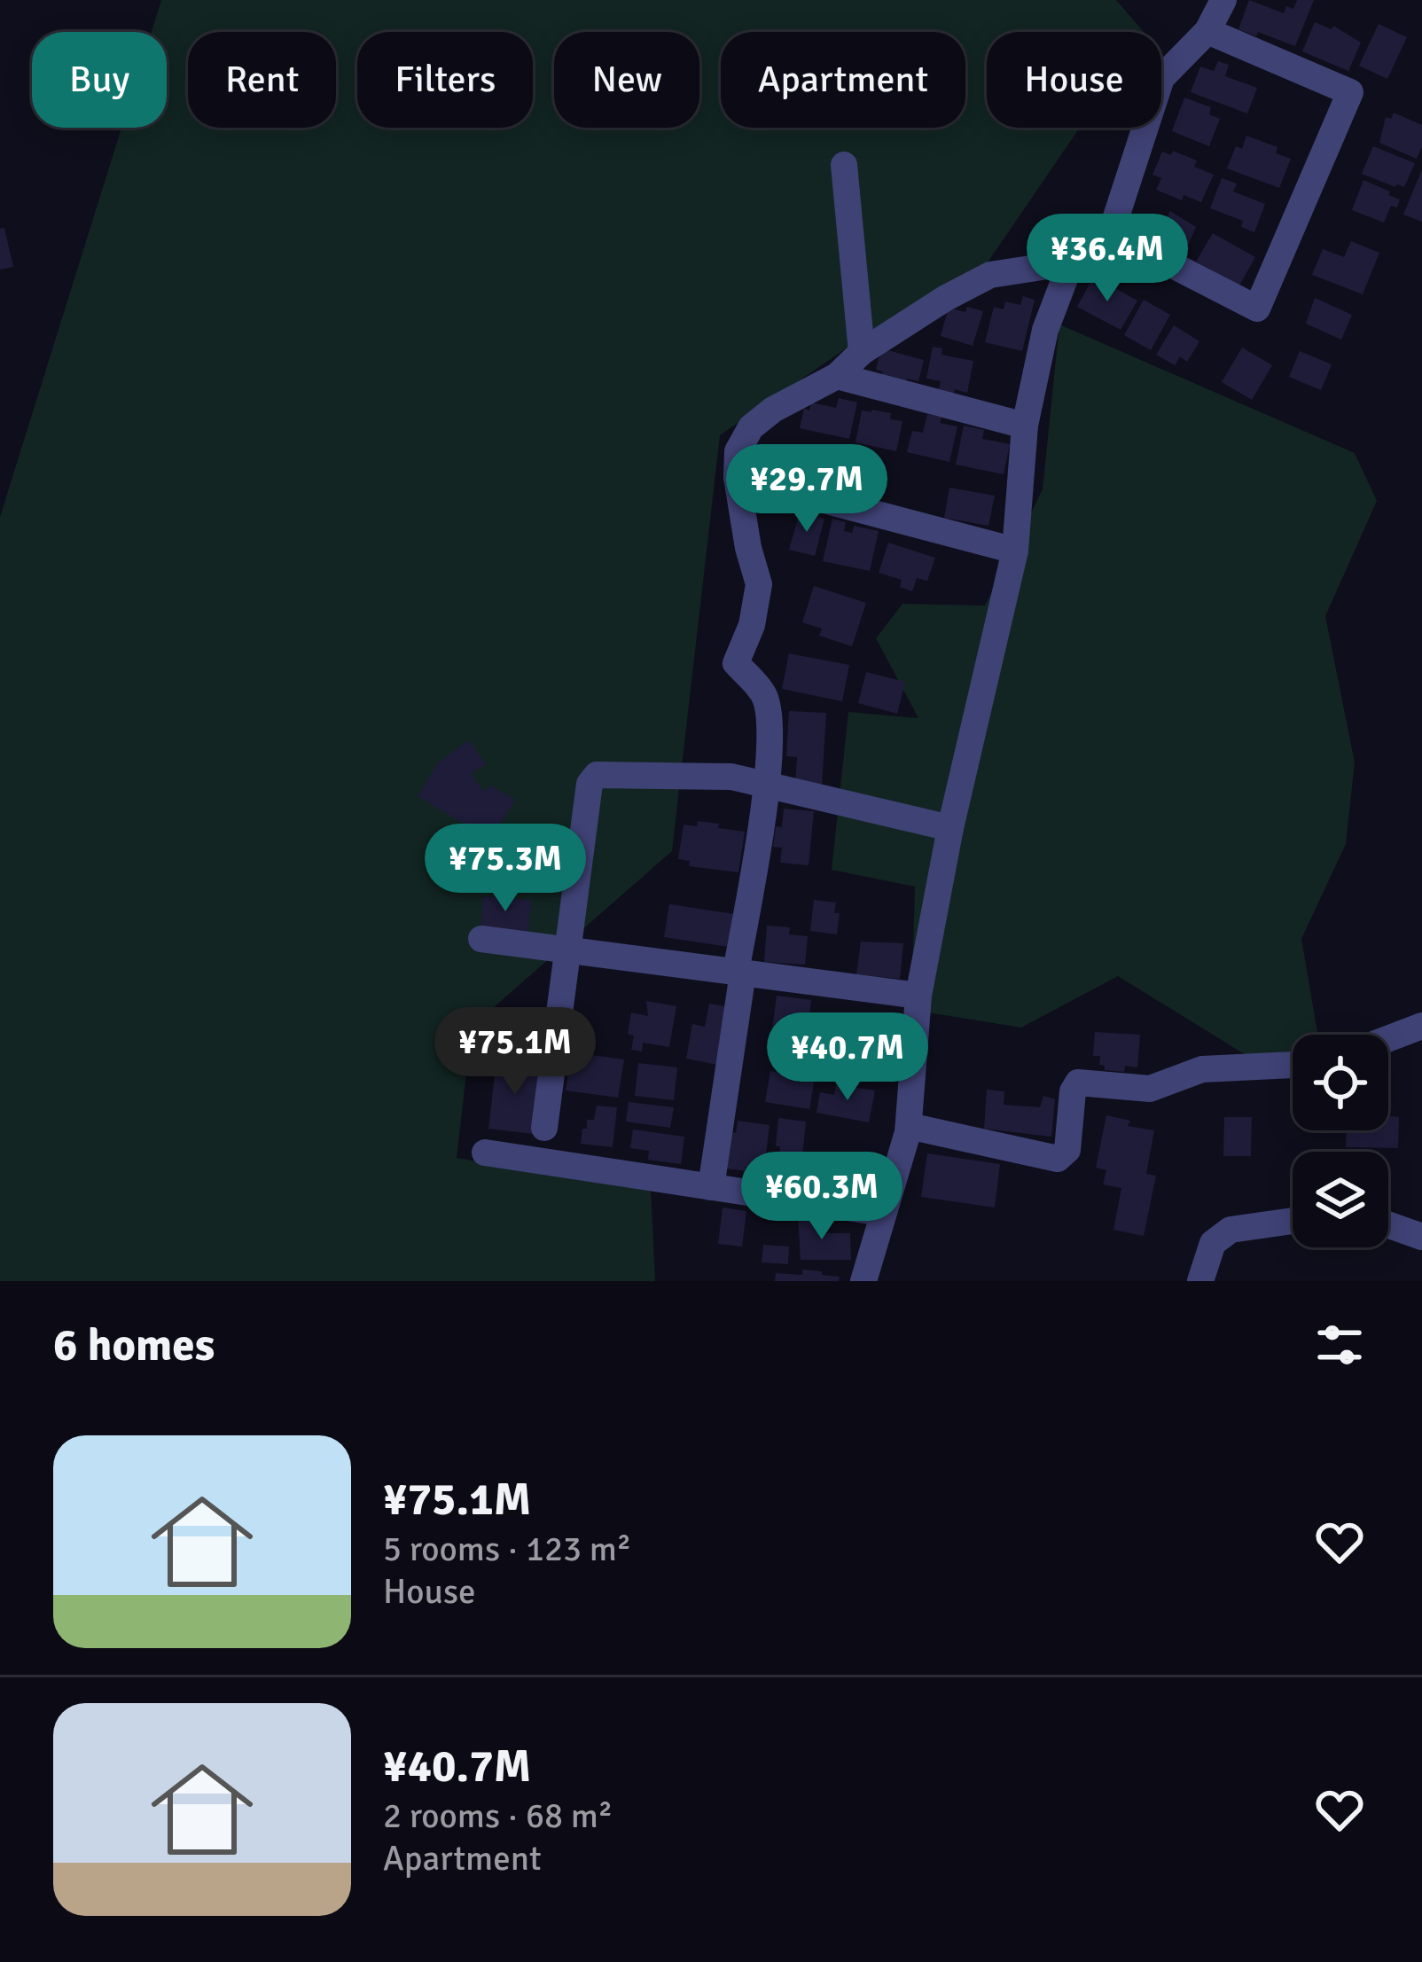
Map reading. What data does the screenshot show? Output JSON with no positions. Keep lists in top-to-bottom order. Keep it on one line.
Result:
{"page":{"chip":["Buy","Rent","Filters","New","Apartment","House"],"price":["¥36.4M","¥29.7M","¥75.3M","¥75.1M","¥40.7M","¥60.3M"],"heading":"6 homes","list":[{"name":"¥75.1M","note":"5 rooms · 123 m² · House"},{"name":"¥40.7M","note":"2 rooms · 68 m² · Apartment"}]}}
